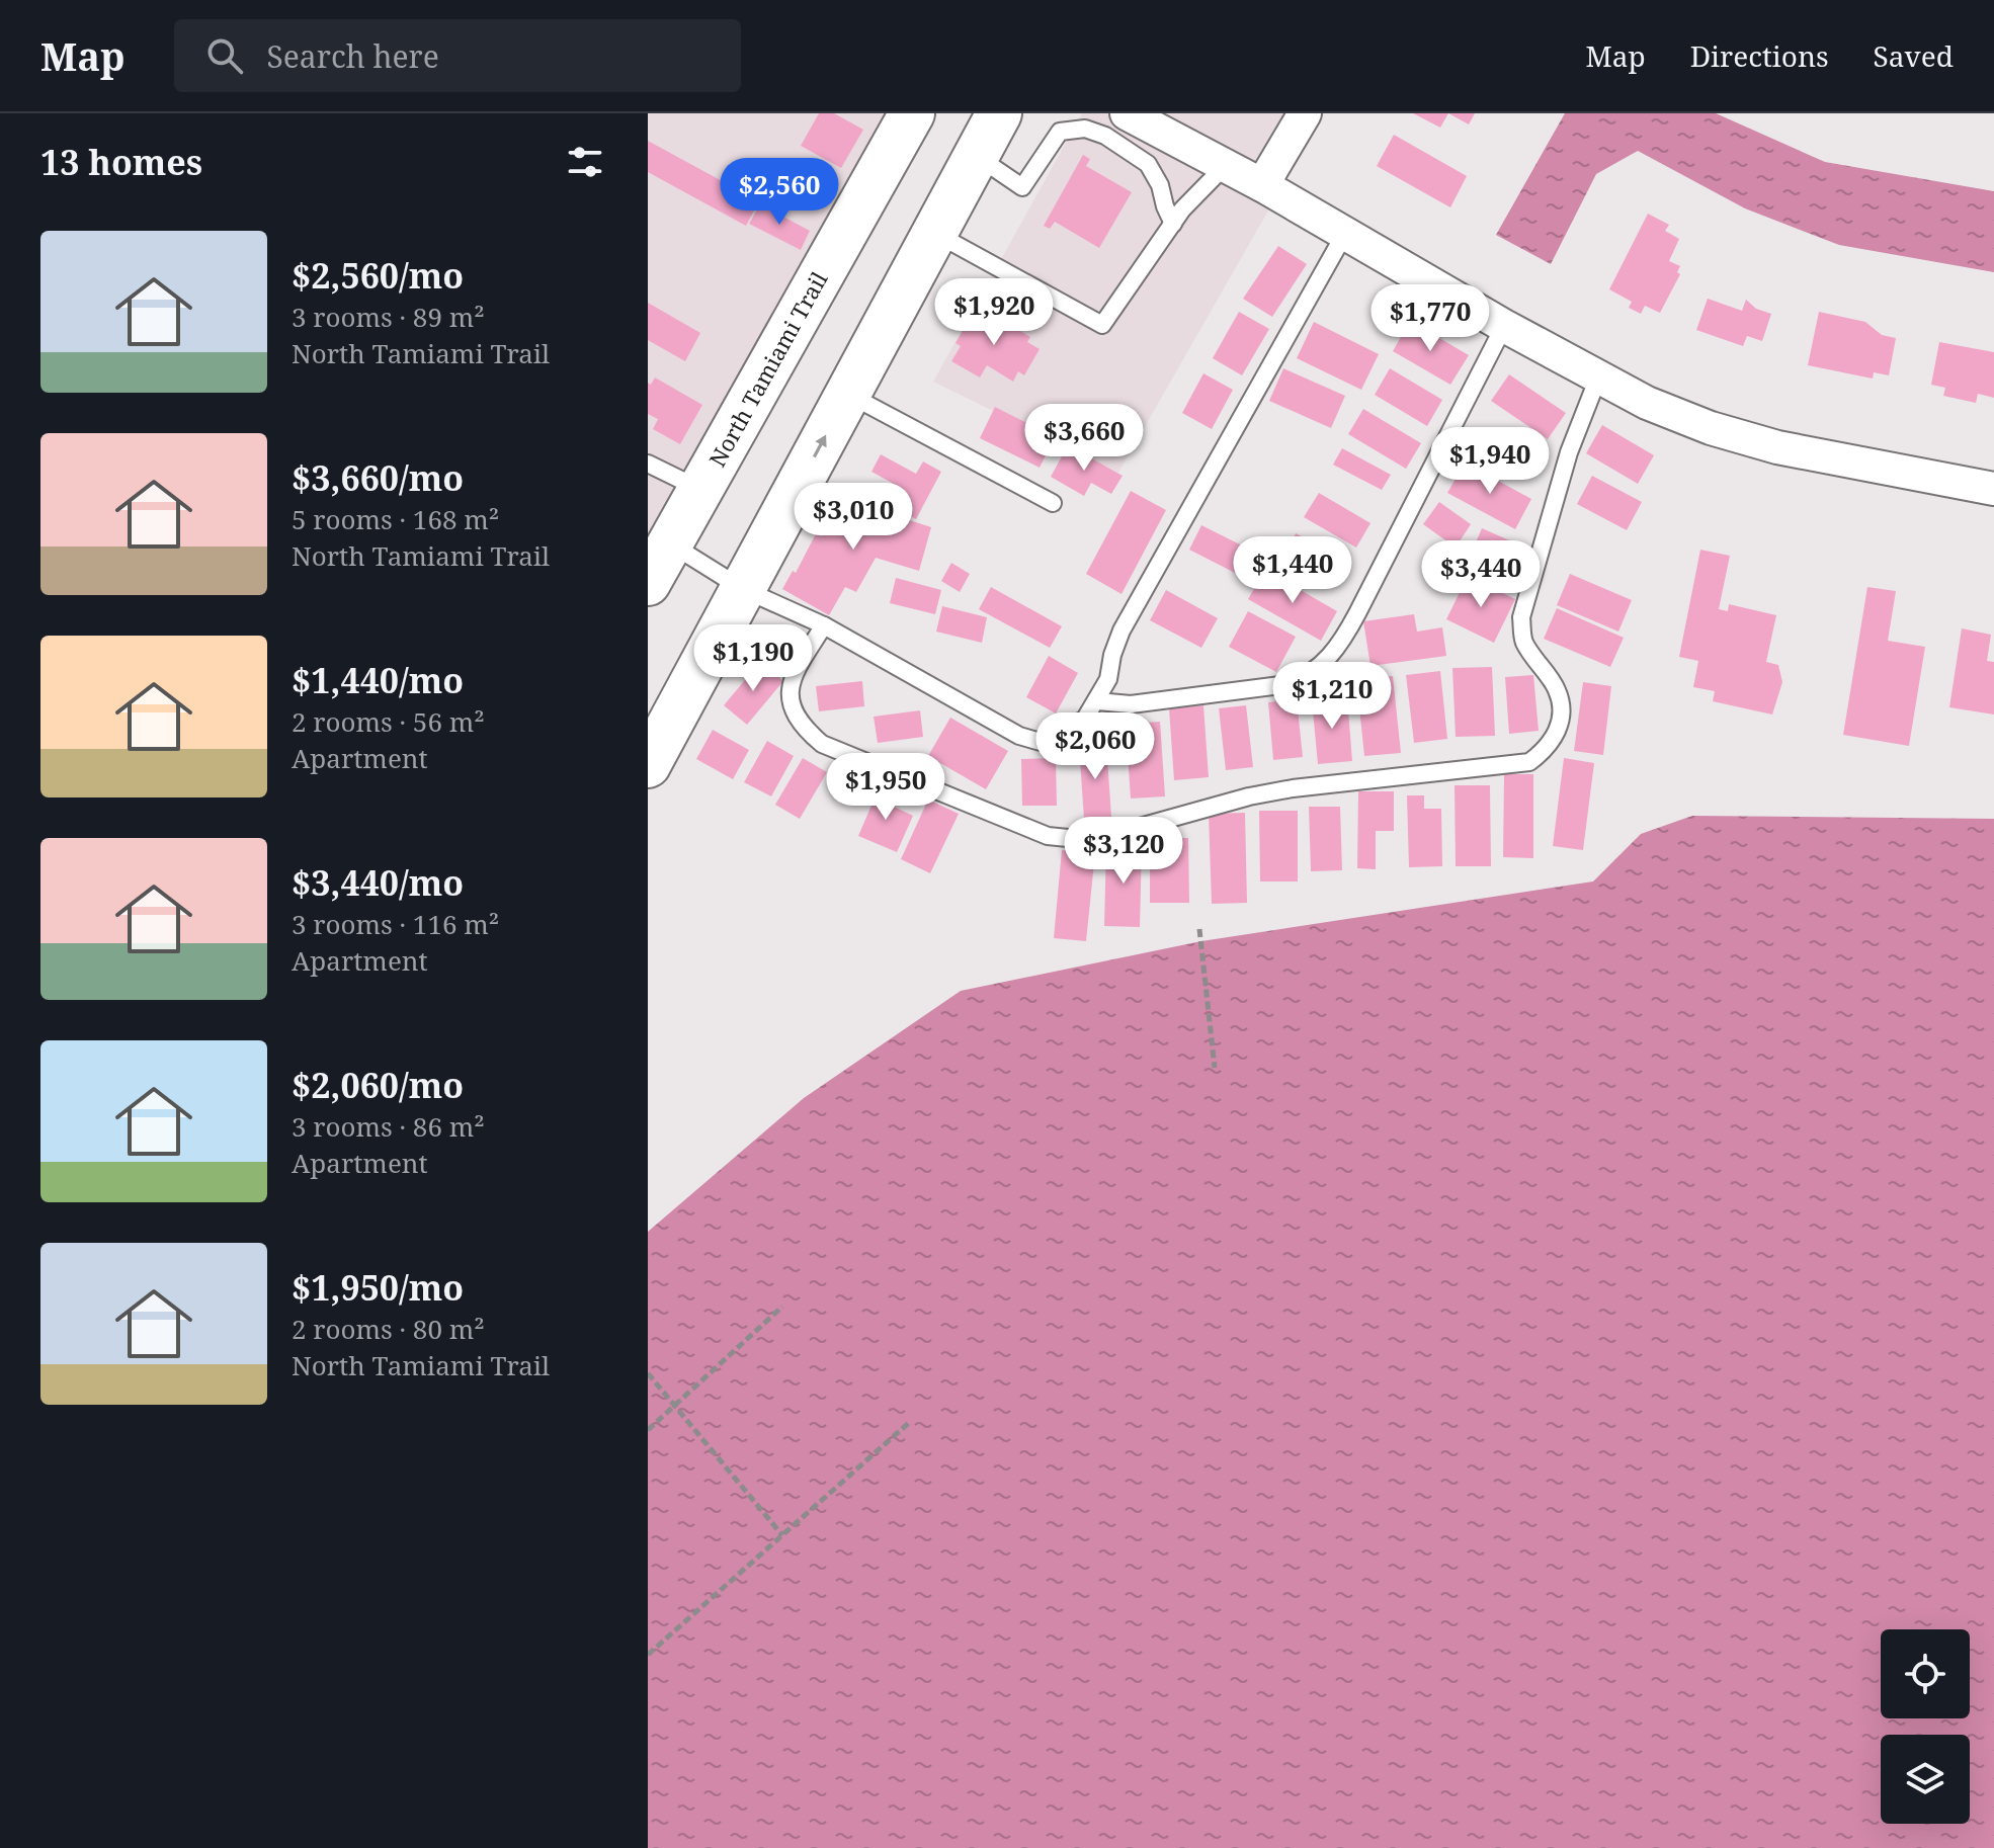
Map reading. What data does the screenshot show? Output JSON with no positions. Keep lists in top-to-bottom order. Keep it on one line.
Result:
{"streets":{"main road":["North Tamiami Trail"]},"page":{"header":"Map","search":"Search here","nav":["Map","Directions","Saved"],"heading":"13 homes","price":["$2,560","$1,920","$1,770","$3,660","$1,940","$3,010","$1,440","$3,440","$1,190","$1,210","$2,060","$1,950","$3,120"],"list":[{"name":"$2,560/mo","note":"3 rooms · 89 m² · North Tamiami Trail"},{"name":"$3,660/mo","note":"5 rooms · 168 m² · North Tamiami Trail"},{"name":"$1,440/mo","note":"2 rooms · 56 m² · Apartment"},{"name":"$3,440/mo","note":"3 rooms · 116 m² · Apartment"},{"name":"$2,060/mo","note":"3 rooms · 86 m² · Apartment"},{"name":"$1,950/mo","note":"2 rooms · 80 m² · North Tamiami Trail"}]}}
